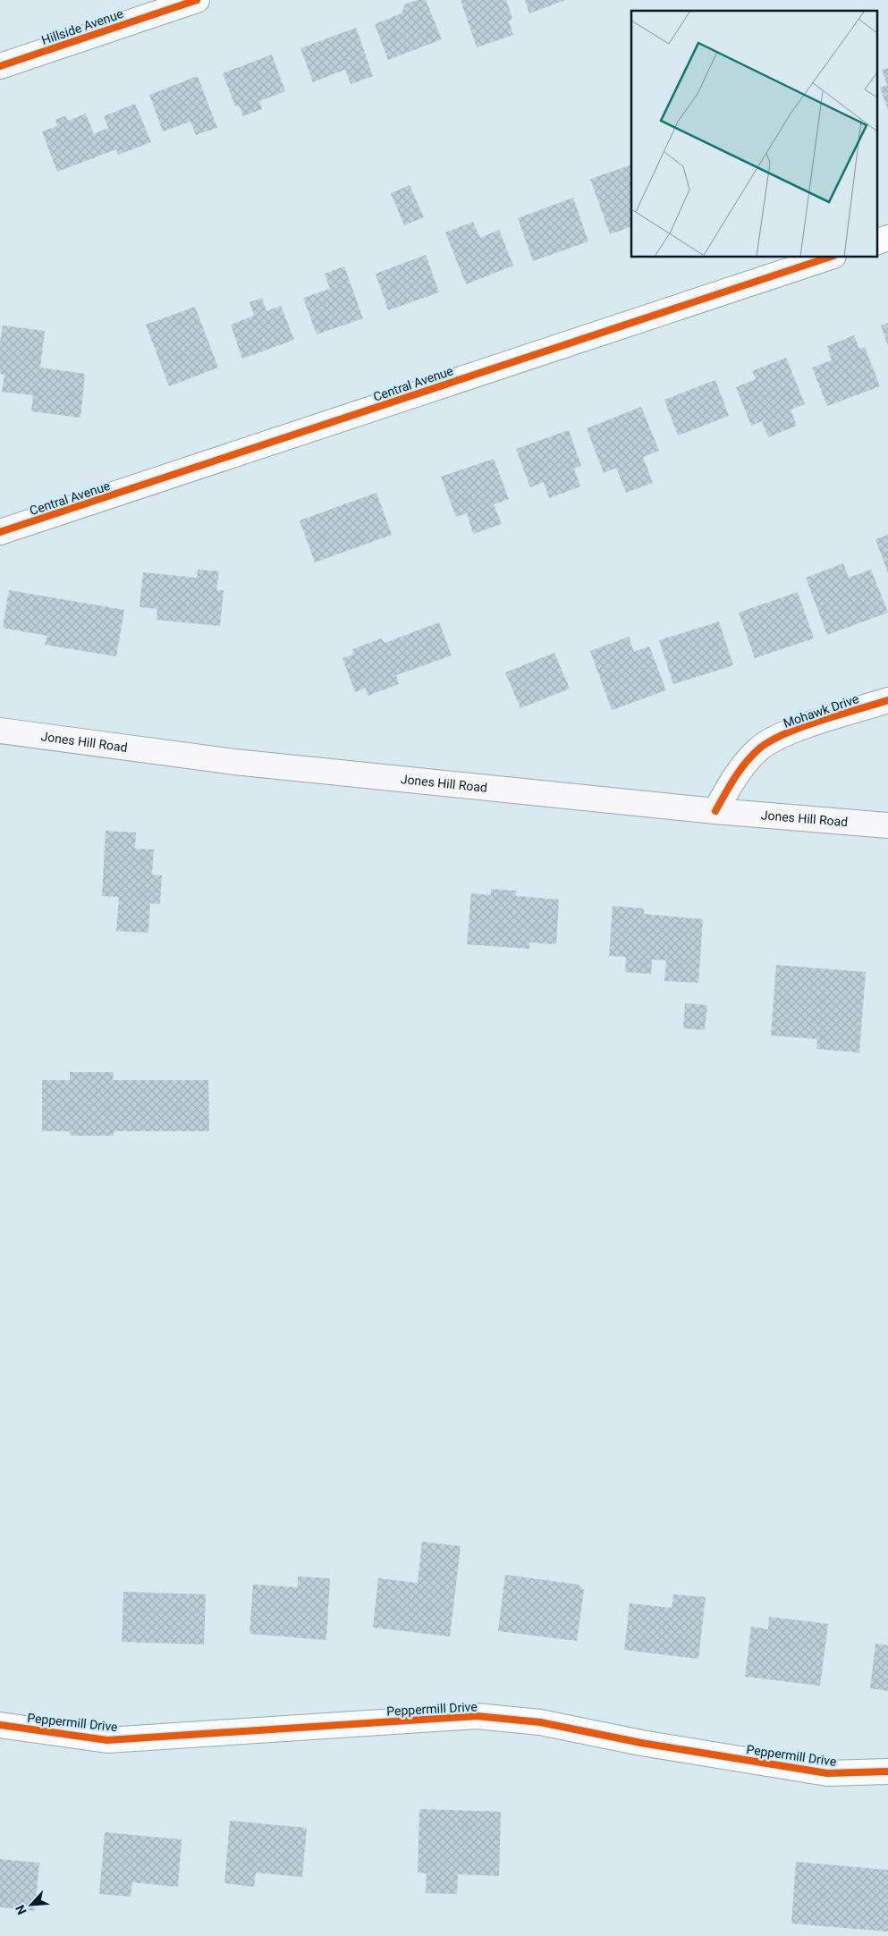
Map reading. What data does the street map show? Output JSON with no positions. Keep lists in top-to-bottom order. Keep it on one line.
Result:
{"streets":{"main road":["Jones Hill Road"],"street":["Hillside Avenue","Central Avenue","Mohawk Drive","Peppermill Drive"]},"crossings":[["Mohawk Drive","Jones Hill Road"]],"north":"bottom left"}
